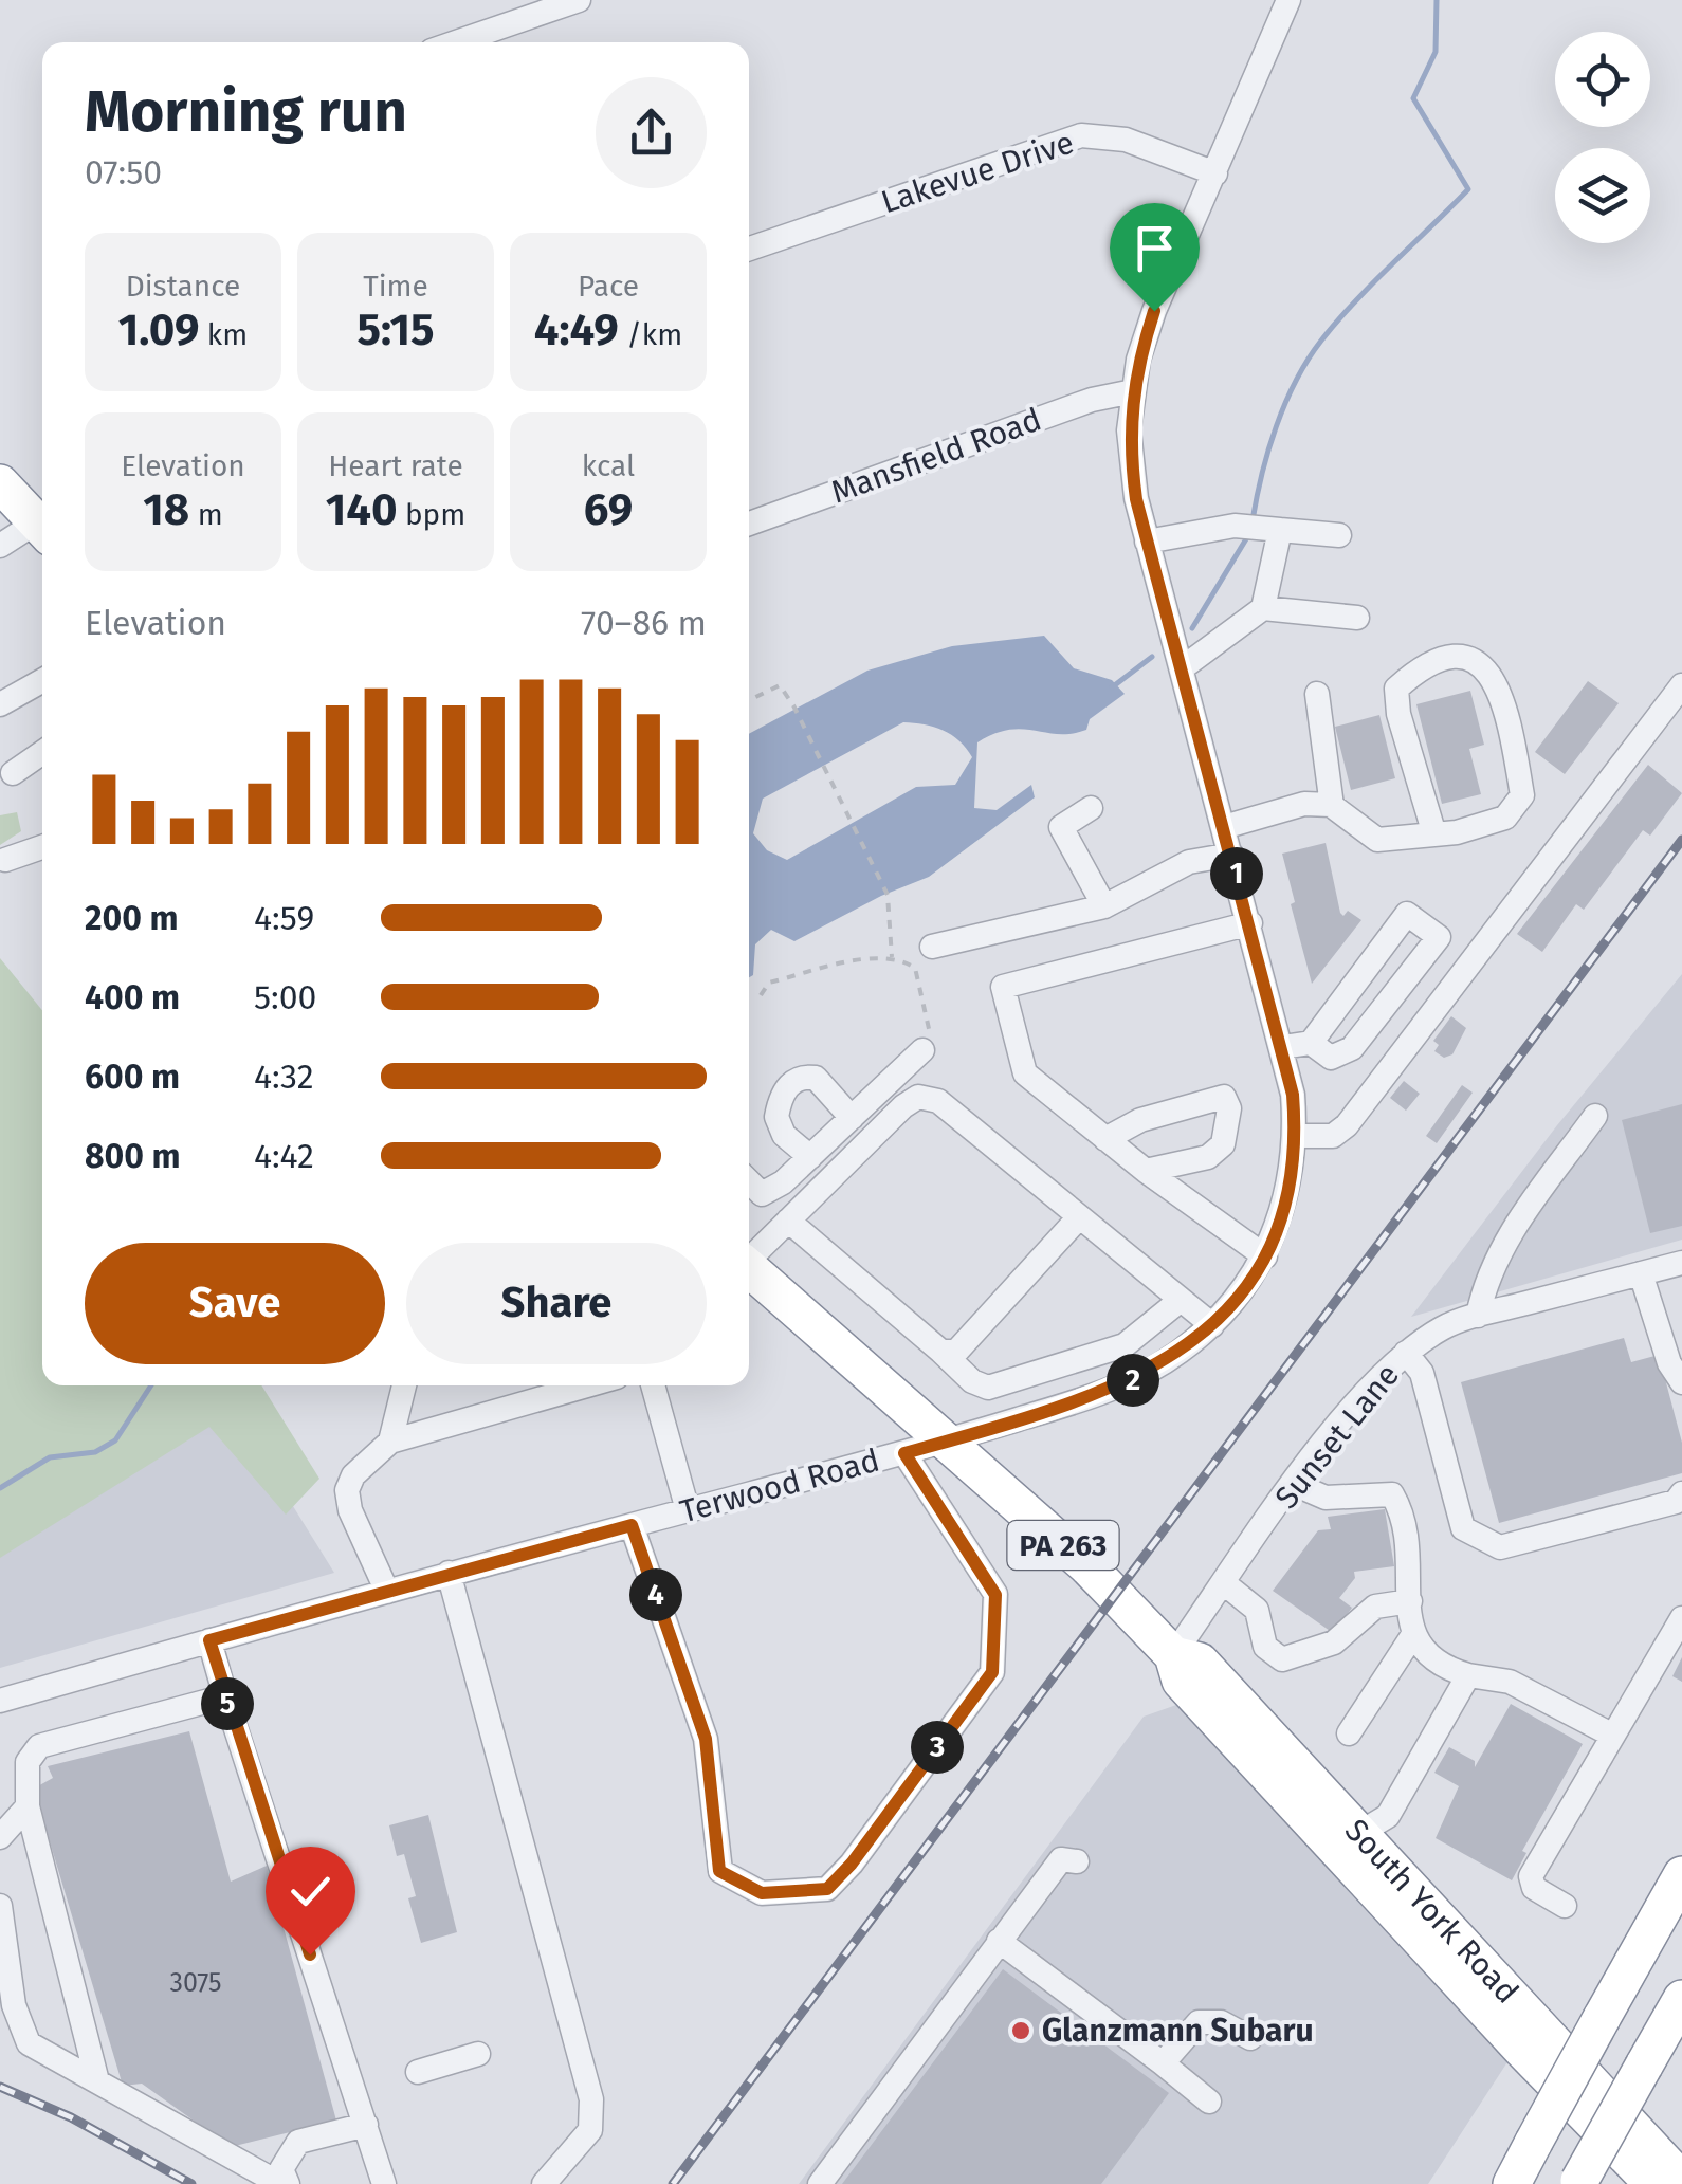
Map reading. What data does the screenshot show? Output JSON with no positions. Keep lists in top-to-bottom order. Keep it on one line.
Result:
{"streets":{"highway":["PA 263","South York Road"],"street":["Lakevue Drive","Mansfield Road","Sunset Lane","Terwood Road"]},"crossings":[["Lakevue Drive","Terwood Road"],["Mansfield Road","Terwood Road"],["Sunset Lane","South York Road"],["Terwood Road","South York Road"]],"places":["Glanzmann Subaru"],"house_numbers":["3075"],"page":{"heading":["Morning run","07:50"],"stats":[["Distance","1.09 km"],["Time","5:15"],["Pace","4:49 /km"],["Elevation","18 m"],["Heart rate","140 bpm"],["kcal","69"]],"chart":["Elevation","70–86 m"],"pins":["1","2","4","5","3"],"list":[{"name":"200 m","note":"4:59"},{"name":"400 m","note":"5:00"},{"name":"600 m","note":"4:32"},{"name":"800 m","note":"4:42"}],"buttons":["Save","Share"]}}
